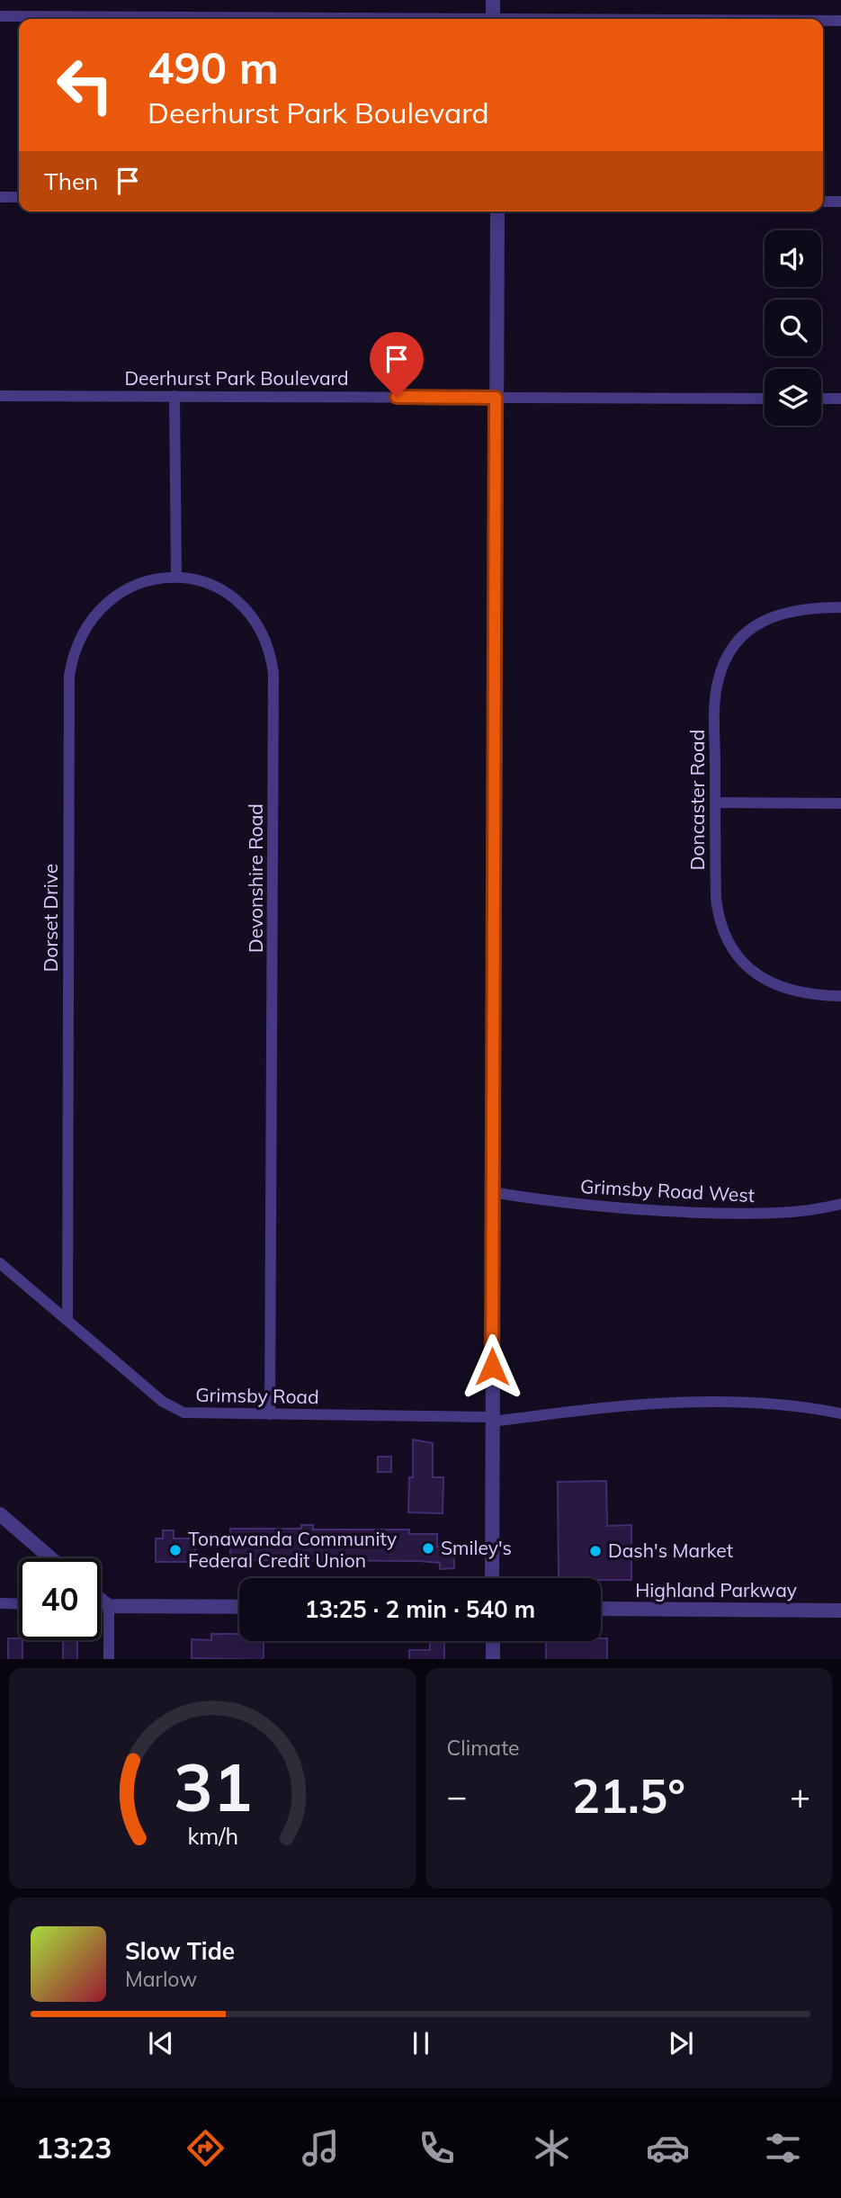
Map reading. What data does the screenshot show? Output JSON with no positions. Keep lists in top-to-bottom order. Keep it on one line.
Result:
{"streets":{"street":["Deerhurst Park Boulevard","Doncaster Road","Devonshire Road","Dorset Drive","Grimsby Road West","Grimsby Road","Highland Parkway"]},"crossings":[["Devonshire Road","Dorset Drive"],["Devonshire Road","Grimsby Road"],["Dorset Drive","Grimsby Road"]],"places":["Smiley's","Tonawanda Community Federal Credit Union","Dash's Market"],"page":{"turn":["490 m","Deerhurst Park Boulevard"],"then":"Then","limit":"40","trip":"13:25 · 2 min · 540 m","tile":"Climate","heat":["−","21.5°","+"],"song":["Slow Tide","Marlow"],"tabs":"13:23","gauge":["31","km/h"]}}
